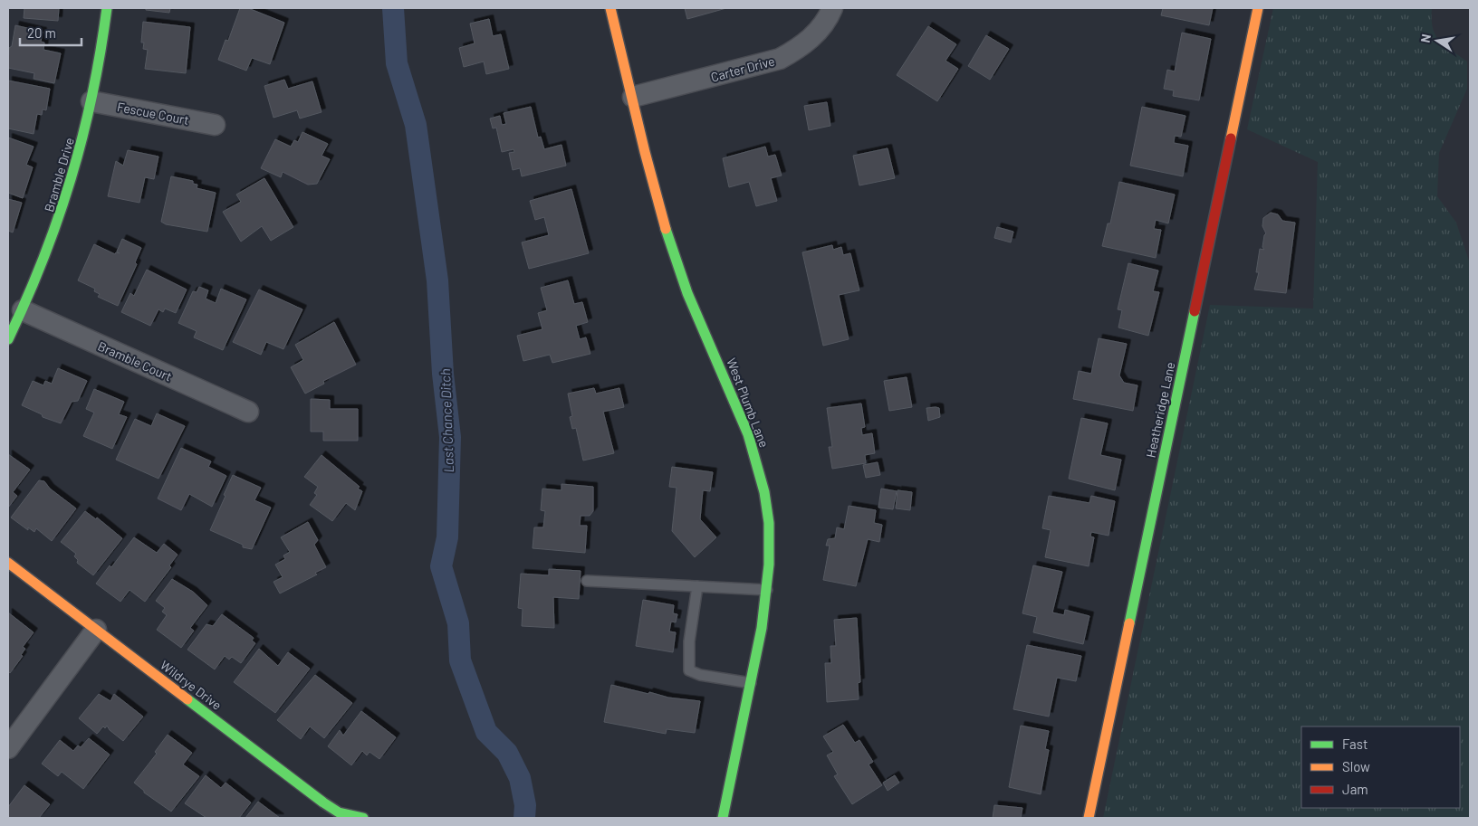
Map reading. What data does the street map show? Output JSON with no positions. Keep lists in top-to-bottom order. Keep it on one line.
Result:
{"streets":{"street":["Carter Drive","Fescue Court","Bramble Drive","Bramble Court","West Plumb Lane","Heatheridge Lane","Wildrye Drive"]},"crossings":[["Carter Drive","West Plumb Lane"],["Fescue Court","Bramble Drive"],["Bramble Drive","Bramble Court"]],"water":["Last Chance Ditch"],"legend":["Fast","Slow","Jam"],"scale_bar":"20 m","north":"left"}
